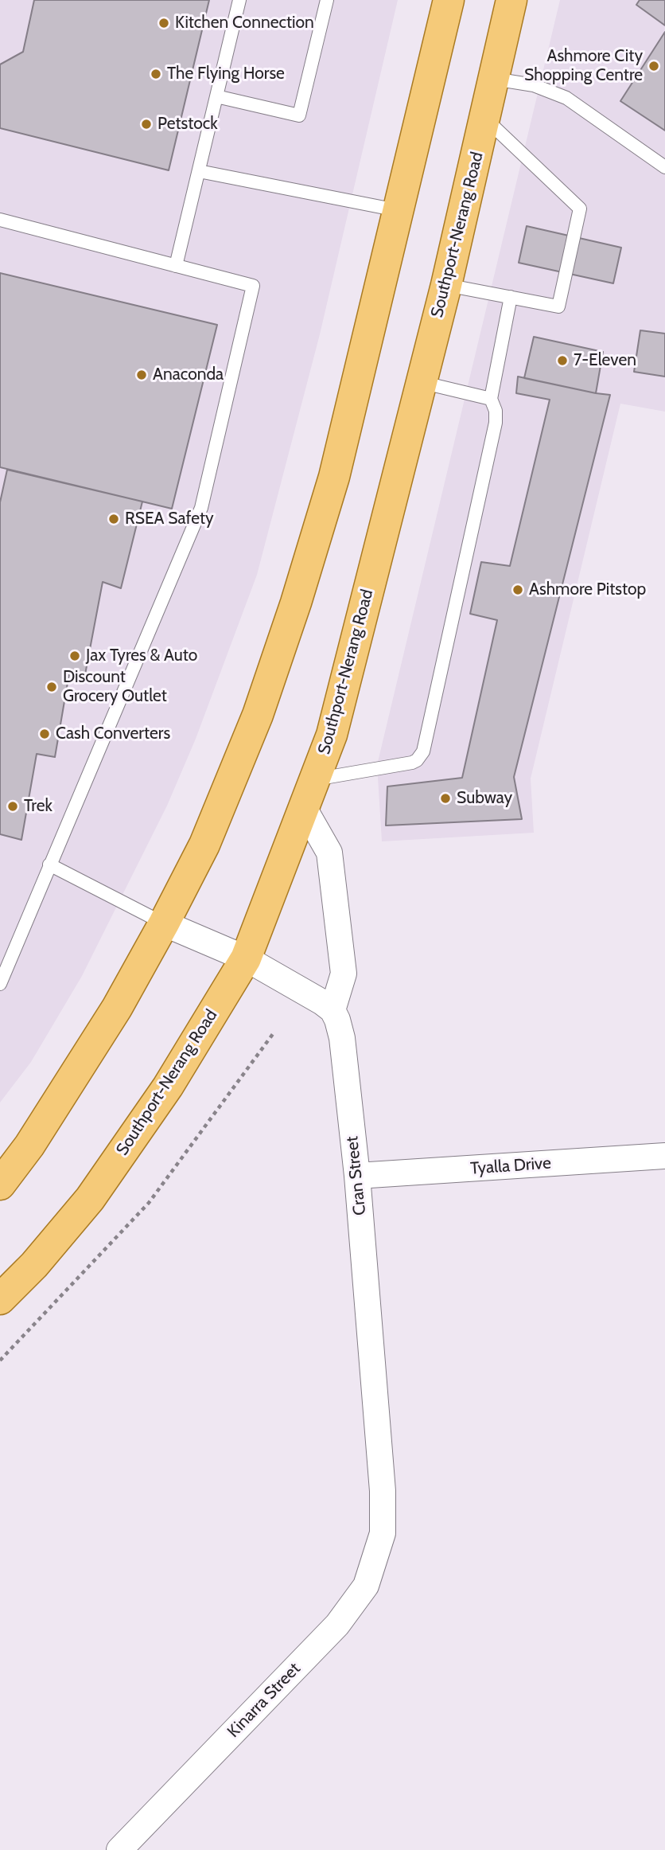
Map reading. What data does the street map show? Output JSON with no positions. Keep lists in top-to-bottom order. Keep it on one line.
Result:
{"streets":{"main road":["Southport-Nerang Road"],"street":["Tyalla Drive","Cran Street","Kinarra Street"]},"crossings":[["Tyalla Drive","Cran Street"],["Cran Street","Kinarra Street"]],"places":["Kitchen Connection","Ashmore City Shopping Centre","The Flying Horse","Petstock","7-Eleven","Anaconda","RSEA Safety","Ashmore Pitstop","Jax Tyres & Auto","Discount Grocery Outlet","Cash Converters","Subway","Trek"]}
